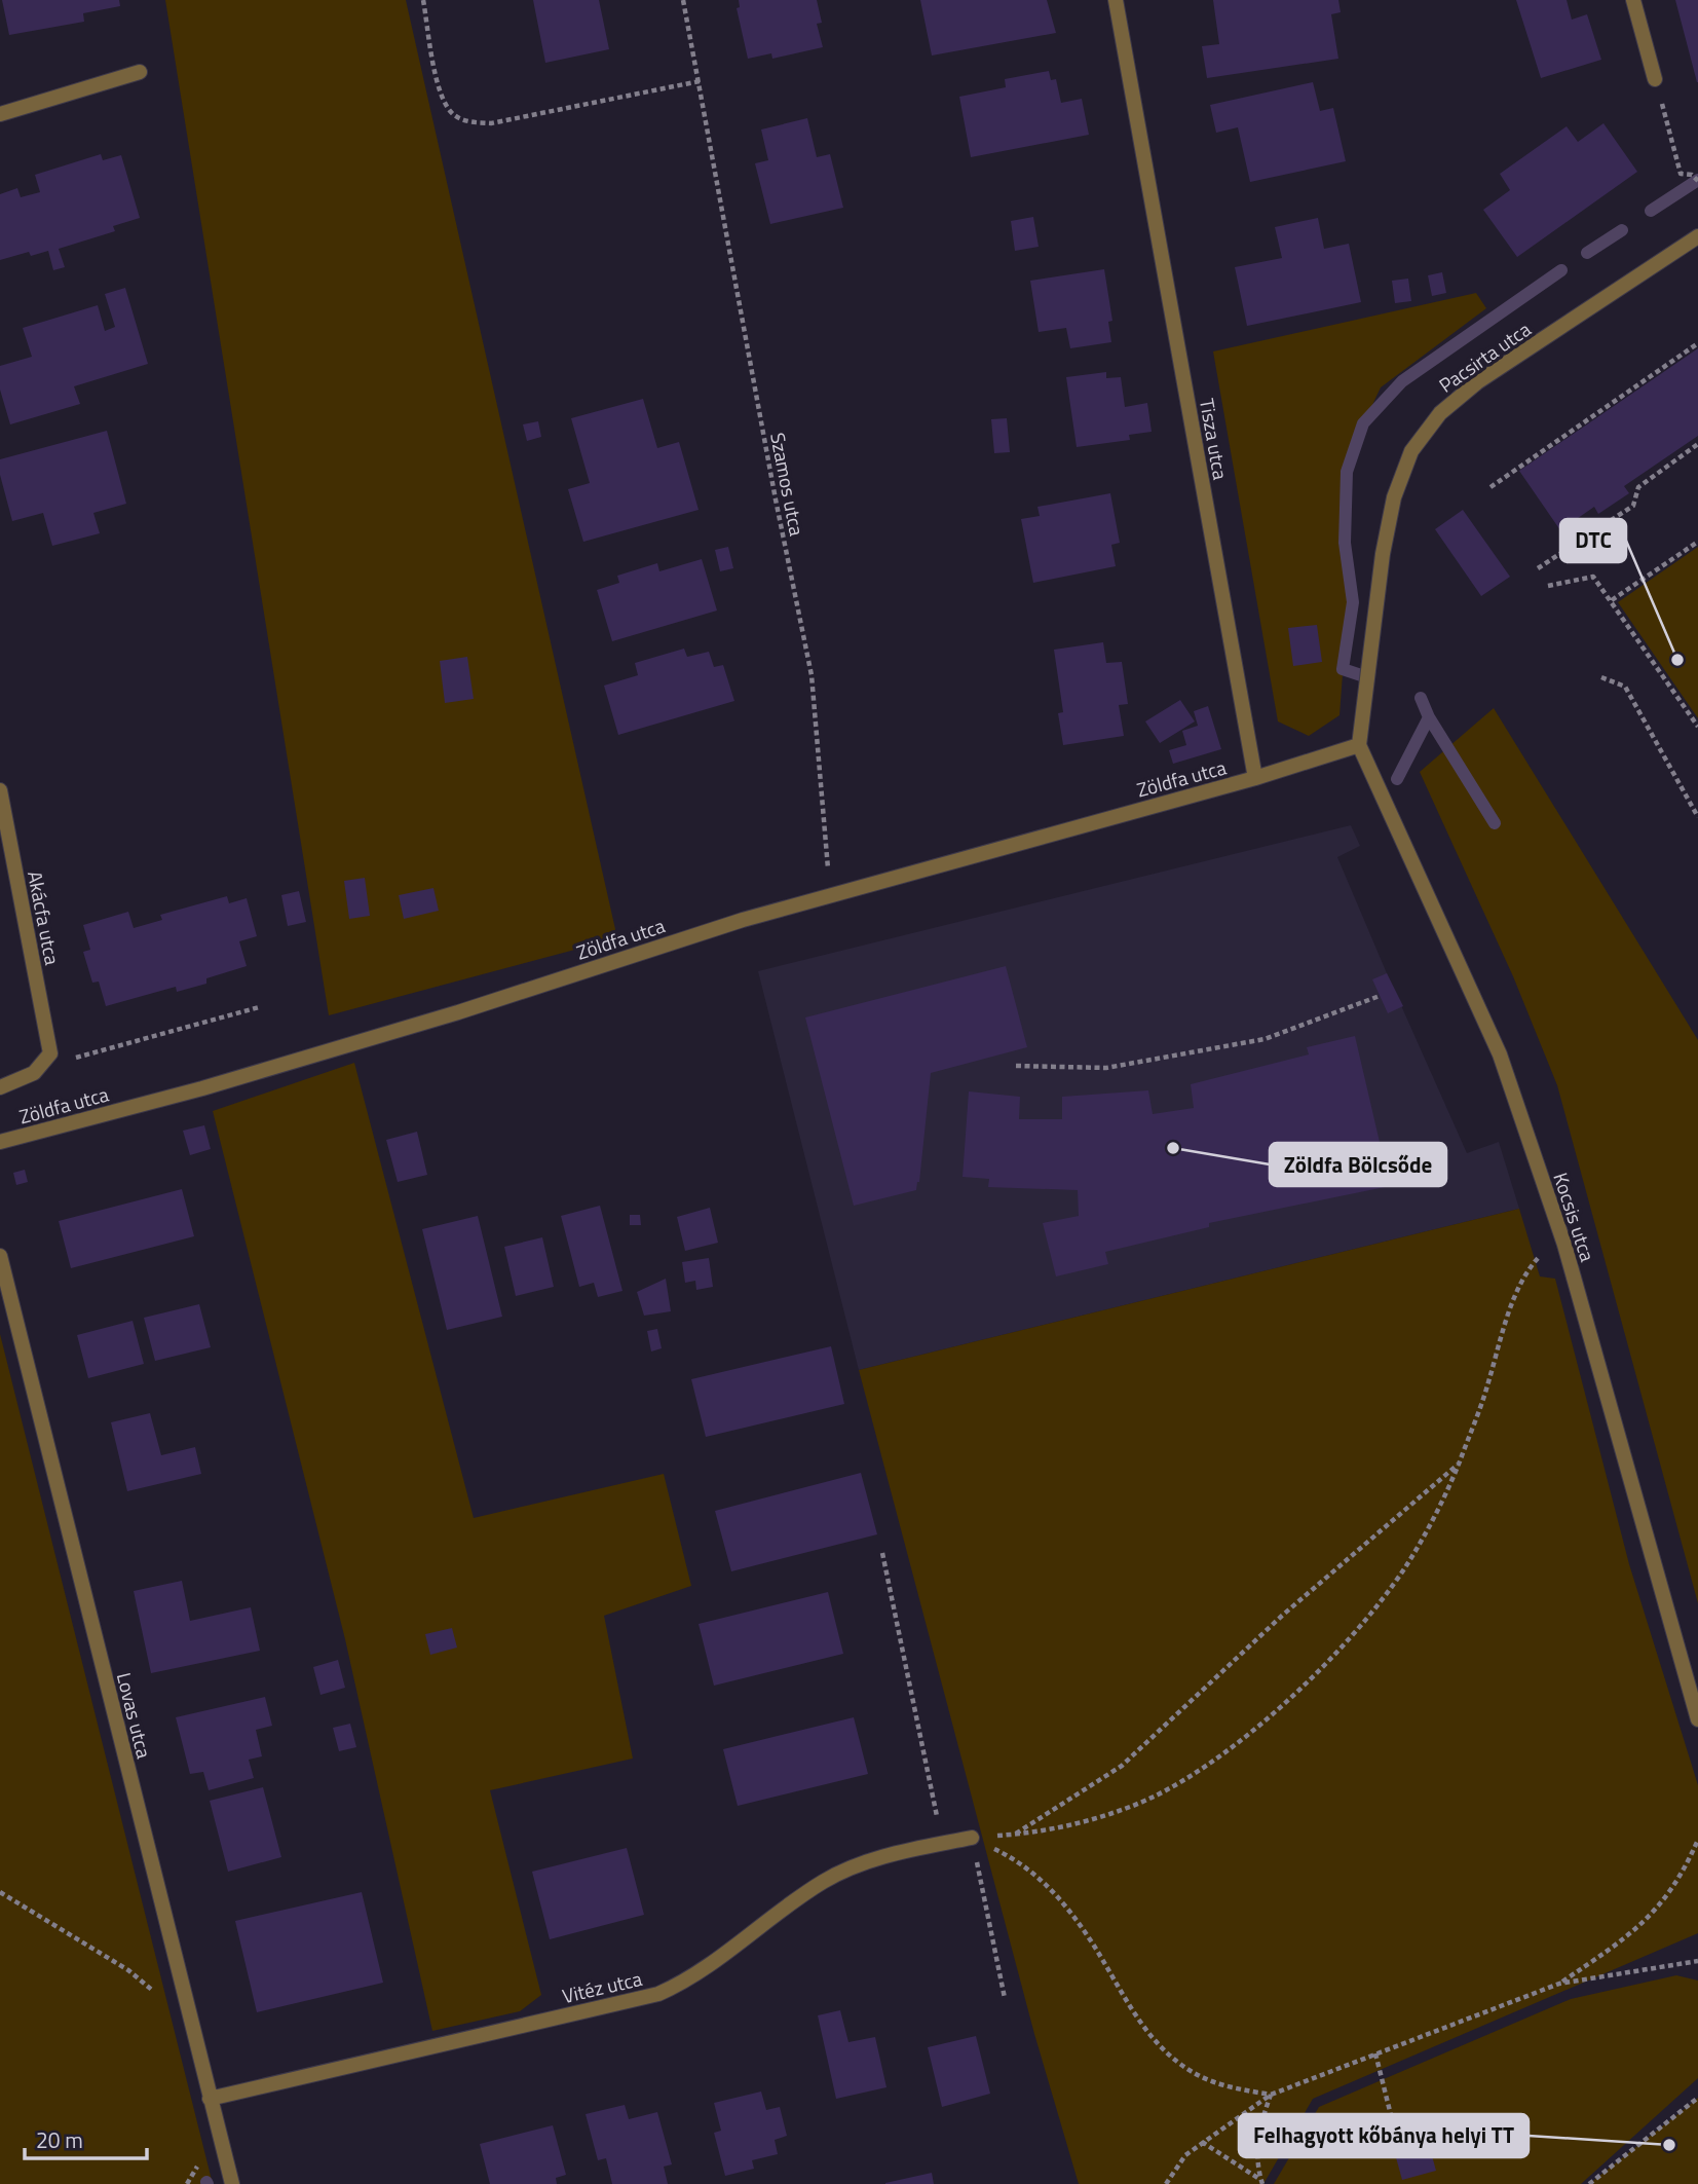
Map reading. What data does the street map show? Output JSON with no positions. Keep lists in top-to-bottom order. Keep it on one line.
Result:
{"streets":{"street":["Pacsirta utca","Tisza utca","Zöldfa utca","Akácfa utca","Kocsis utca","Lovas utca","Vitéz utca"],"path":["Szamos utca"]},"crossings":[["Pacsirta utca","Kocsis utca"],["Tisza utca","Zöldfa utca"],["Szamos utca","Zöldfa utca"],["Zöldfa utca","Akácfa utca"],["Lovas utca","Vitéz utca"]],"places":["DTC","Zöldfa Bölcsőde","Felhagyott kőbánya helyi TT"],"scale_bar":"20 m"}
